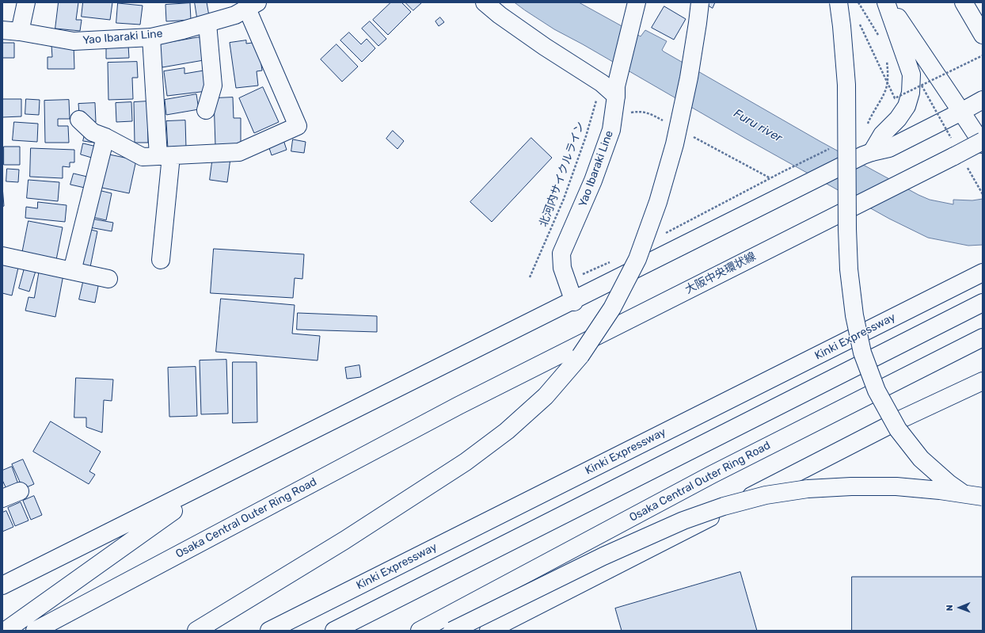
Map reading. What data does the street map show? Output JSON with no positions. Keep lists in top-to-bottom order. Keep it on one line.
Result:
{"streets":{"main road":["Yao Ibaraki Line","大阪中央環状線","Kinki Expressway","Osaka Central Outer Ring Road"],"path":["北河内サイクルライン"]},"crossings":[["Yao Ibaraki Line","北河内サイクルライン"],["大阪中央環状線","Osaka Central Outer Ring Road"]],"water":["Furu river"],"north":"left"}
